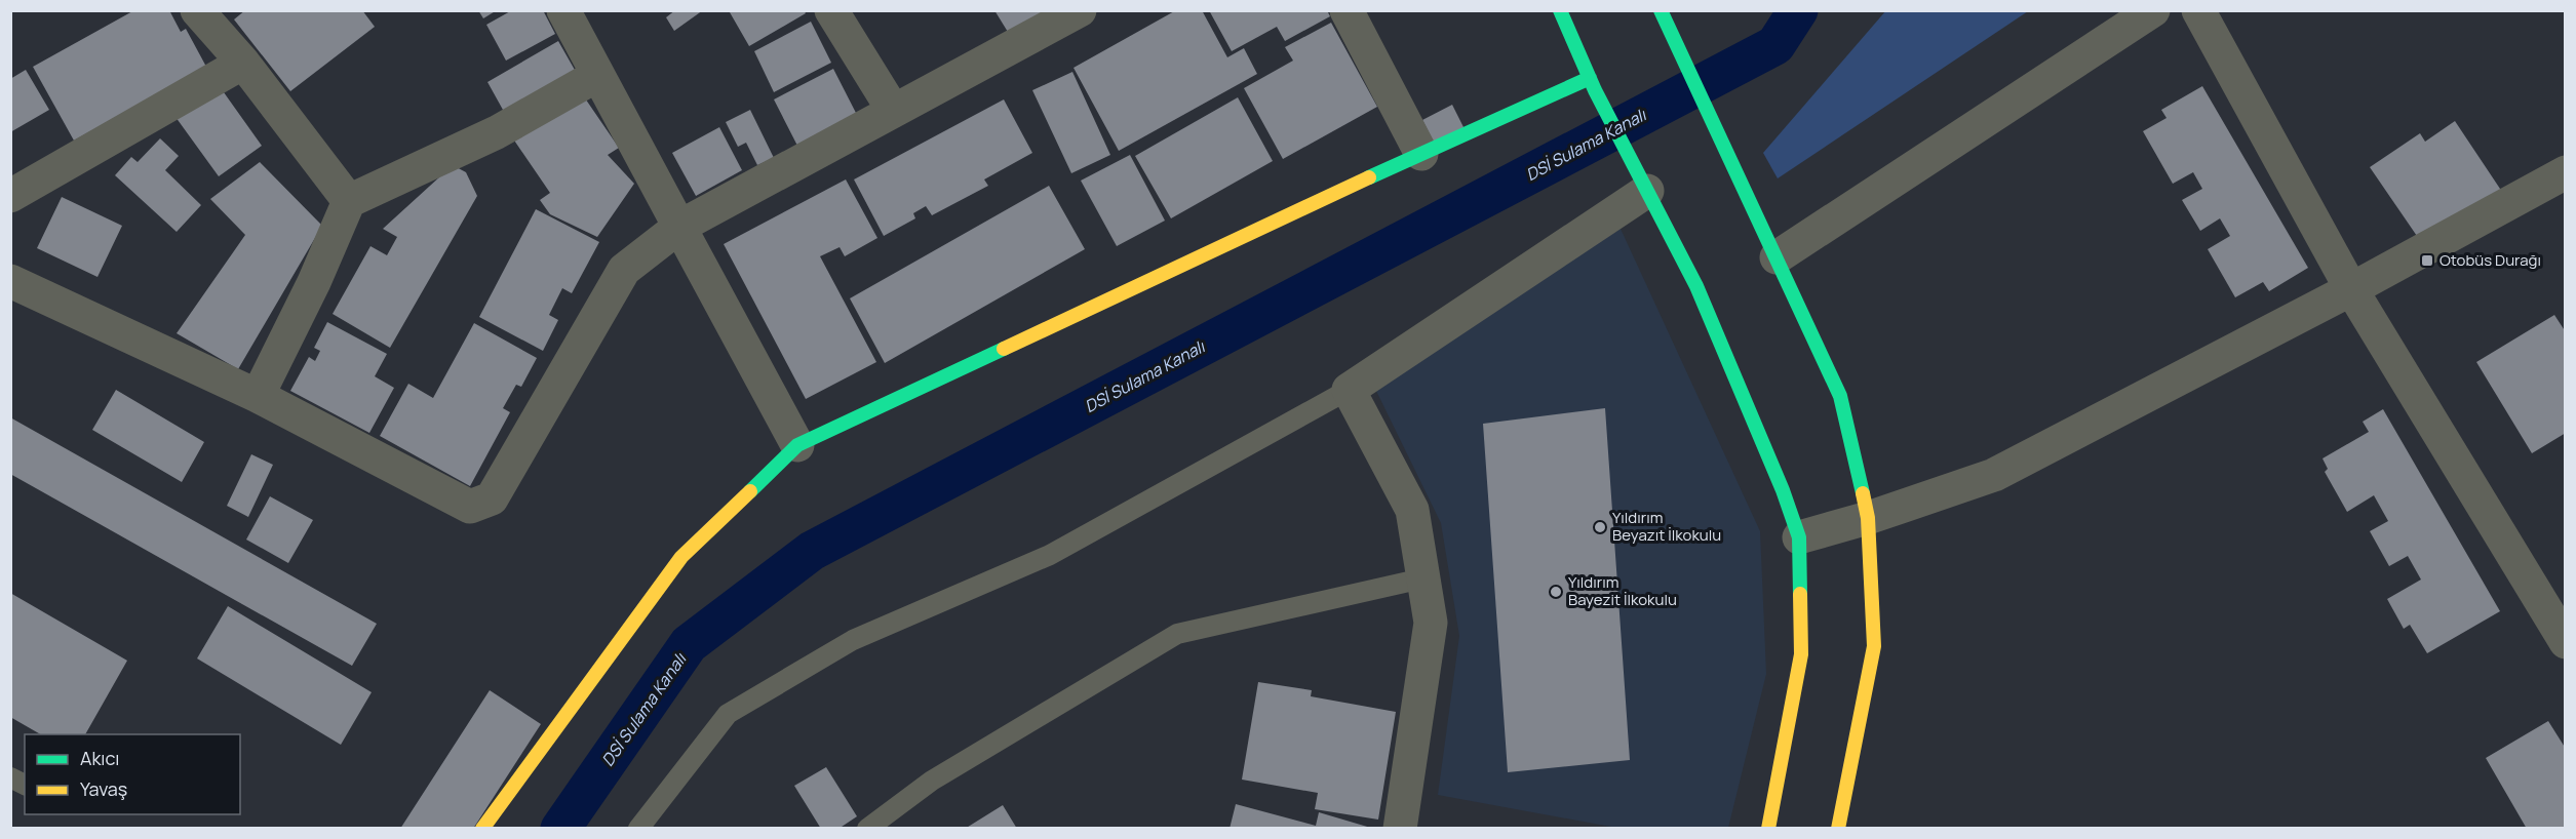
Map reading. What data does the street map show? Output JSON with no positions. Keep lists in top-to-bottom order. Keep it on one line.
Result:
{"water":["DSİ Sulama Kanalı"],"places":{"transit":["Otobüs Durağı"],"other":["Yıldırım Beyazıt İlkokulu","Yıldırım Bayezit İlkokulu"]},"legend":["Akıcı","Yavaş"]}
